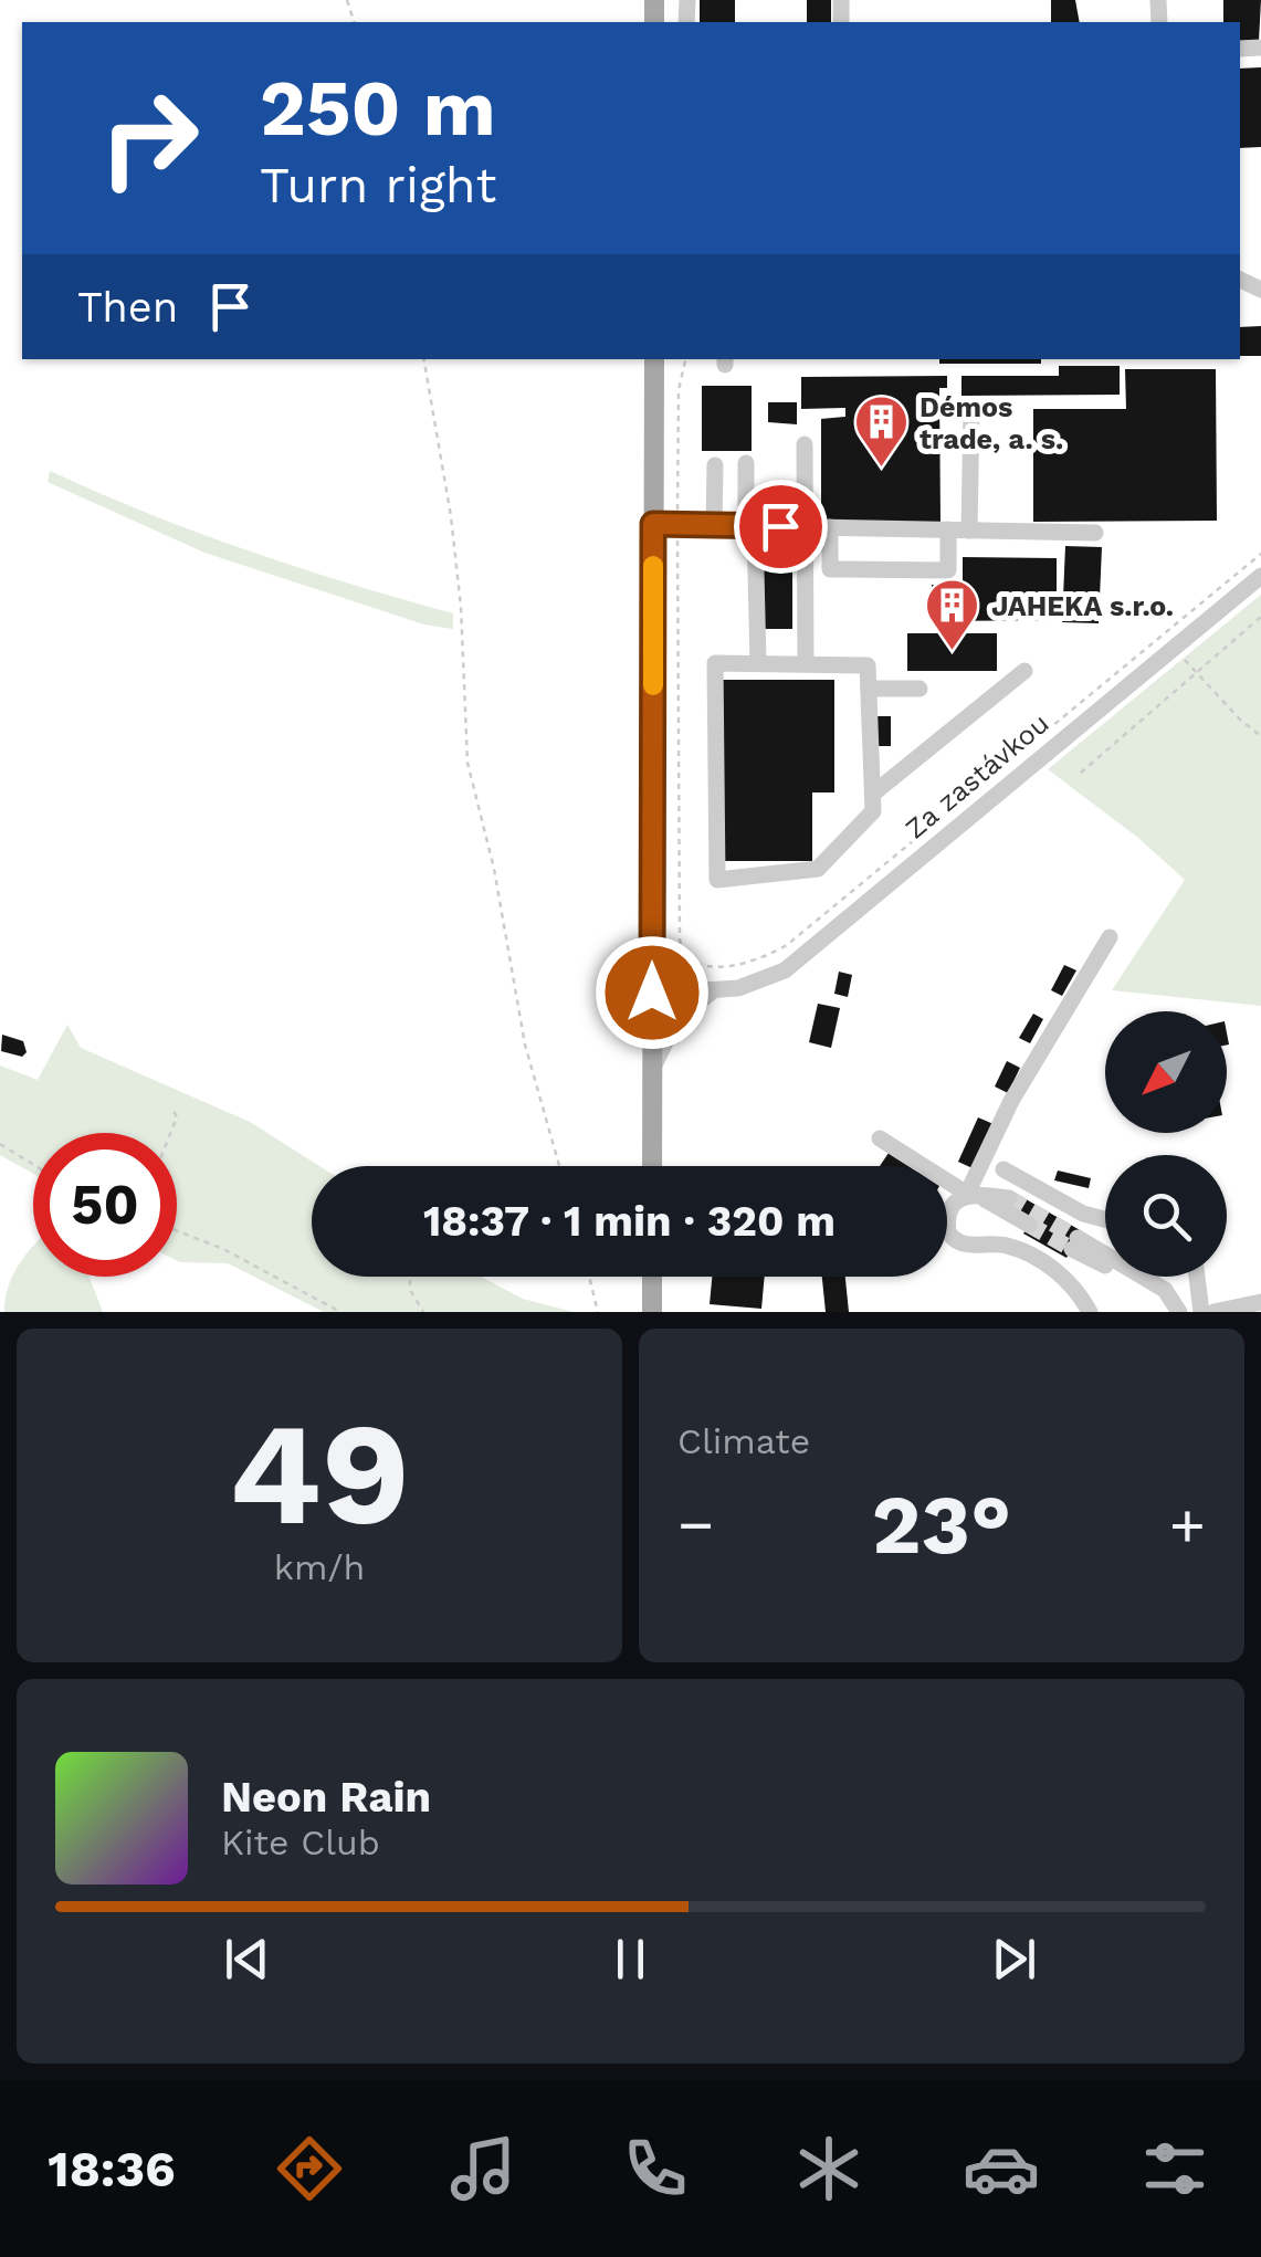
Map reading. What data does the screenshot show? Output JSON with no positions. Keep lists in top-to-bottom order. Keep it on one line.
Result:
{"streets":{"street":["Za zastávkou"]},"places":{"building":["Démos trade, a. s.","JAHEKA s.r.o."]},"north":"bottom left","page":{"turn":["250 m","Turn right"],"then":"Then","limit":"50","trip":"18:37 · 1 min · 320 m","tile":[["49","km/h"],"Climate"],"heat":["−","23°","+"],"song":["Neon Rain","Kite Club"],"tabs":"18:36"}}
